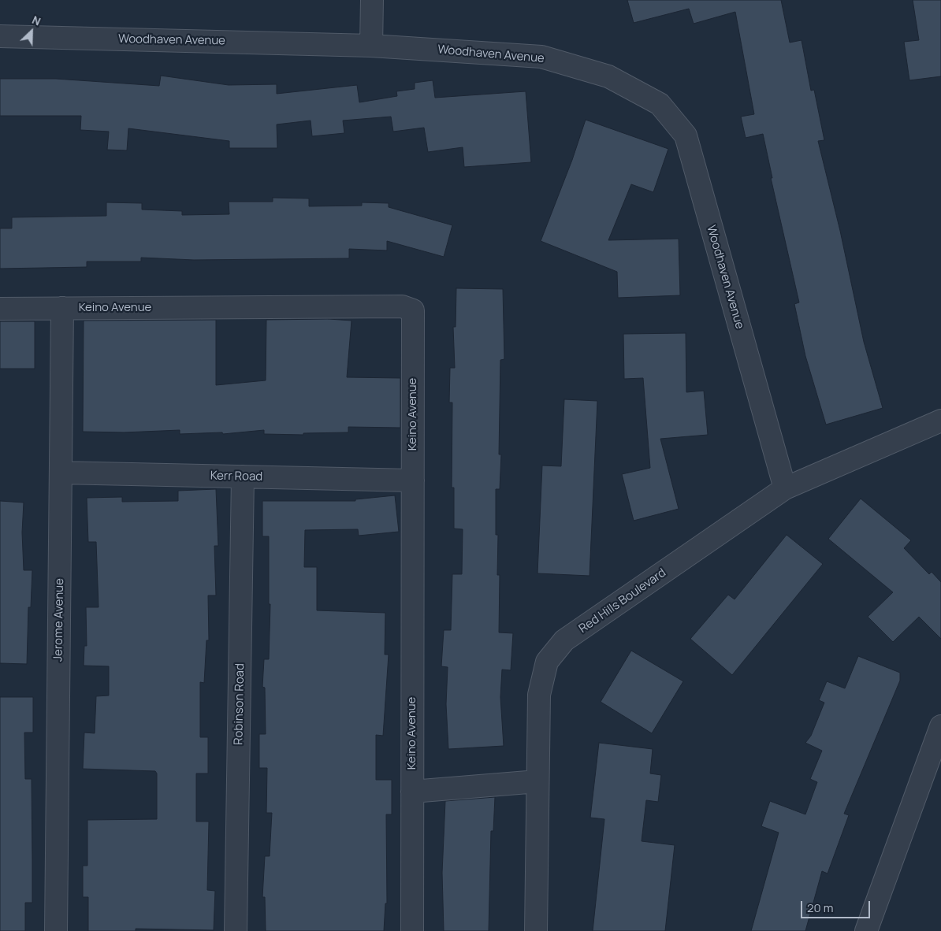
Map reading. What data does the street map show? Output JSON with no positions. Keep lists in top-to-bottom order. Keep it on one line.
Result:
{"streets":{"street":["Woodhaven Avenue","Keino Avenue","Kerr Road","Red Hills Boulevard","Jerome Avenue","Robinson Road"]},"crossings":[["Woodhaven Avenue","Red Hills Boulevard"],["Keino Avenue","Kerr Road"],["Keino Avenue","Jerome Avenue"],["Kerr Road","Jerome Avenue"],["Kerr Road","Robinson Road"]],"scale_bar":"20 m","north":"top right"}
